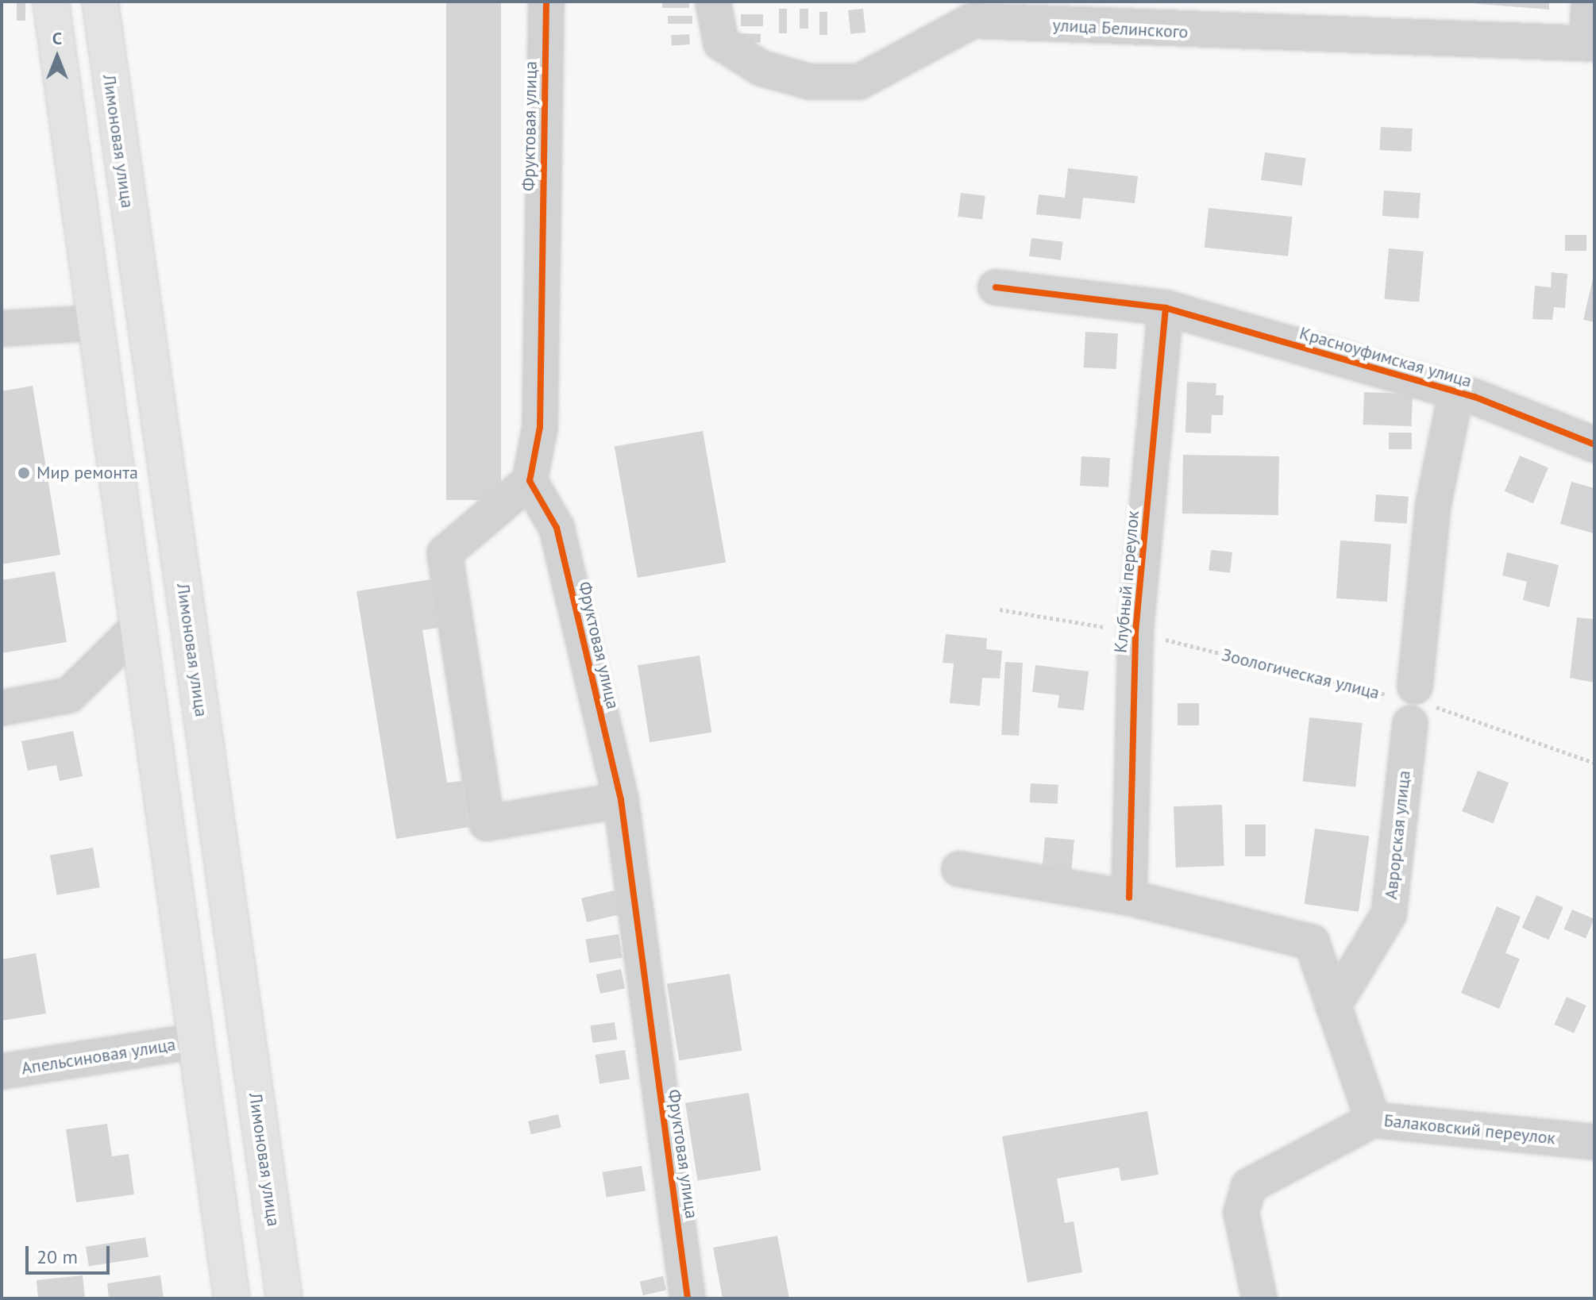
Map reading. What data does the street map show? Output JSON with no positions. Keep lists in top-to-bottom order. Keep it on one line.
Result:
{"streets":{"highway":["Лимоновая улица"],"street":["улица Белинского","Фруктовая улица","Красноуфимская улица","Клубный переулок","Аврорская улица","Апельсиновая улица","Балаковский переулок"],"path":["Зоологическая улица"]},"crossings":[["Красноуфимская улица","Клубный переулок"],["Красноуфимская улица","Аврорская улица"],["Клубный переулок","Зоологическая улица"],["Зоологическая улица","Аврорская улица"]],"places":["Мир ремонта"],"scale_bar":"20 m","north":"top"}
